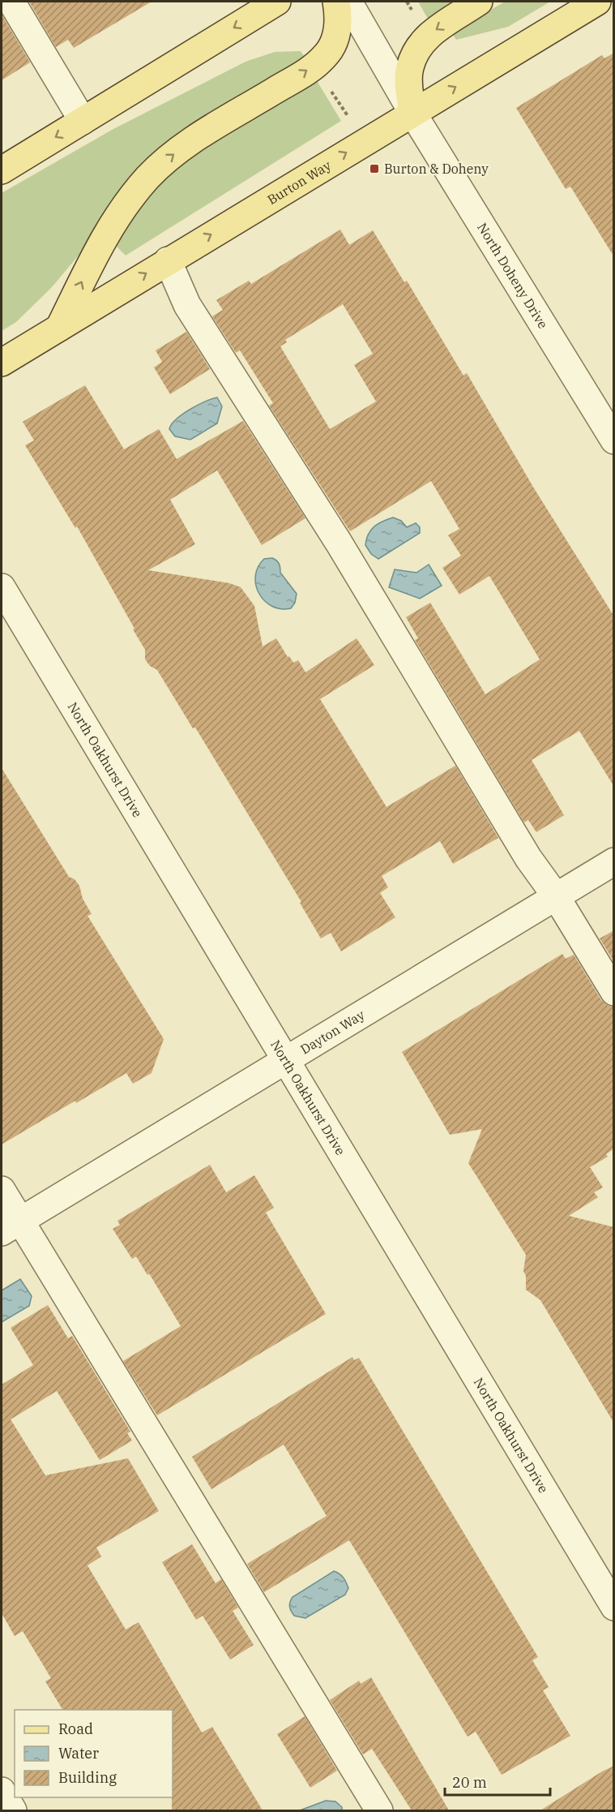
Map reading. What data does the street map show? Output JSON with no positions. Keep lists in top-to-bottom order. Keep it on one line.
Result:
{"streets":{"main road":["Burton Way"],"street":["North Doheny Drive","North Oakhurst Drive","Dayton Way"]},"crossings":[["Burton Way","North Doheny Drive"],["North Oakhurst Drive","Dayton Way"]],"places":{"transit":["Burton & Doheny"]},"legend":["Road","Water","Building"],"scale_bar":"20 m"}
